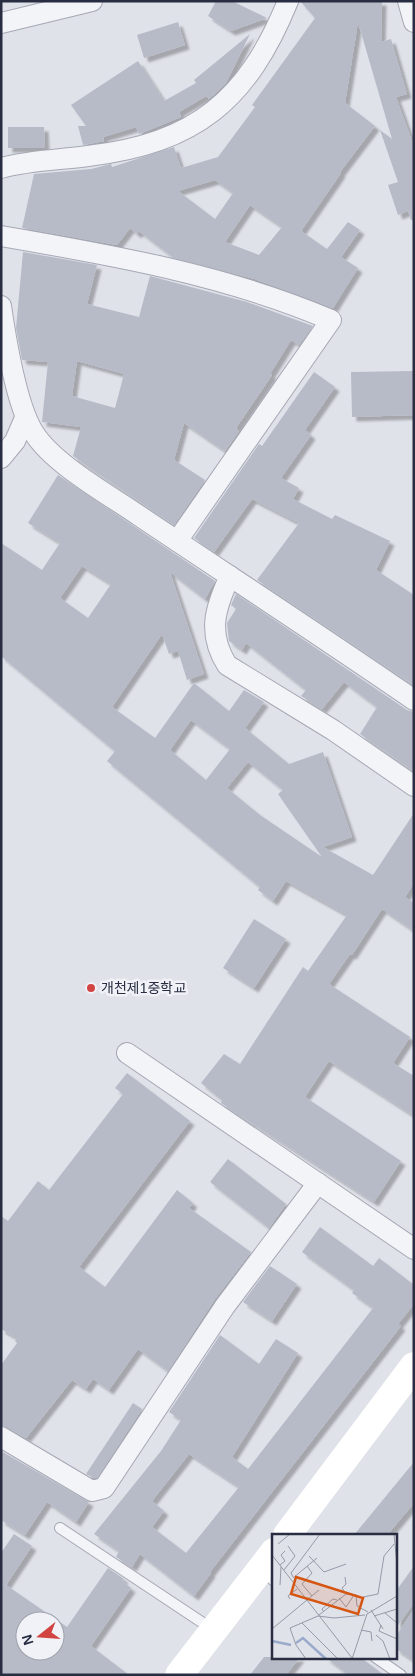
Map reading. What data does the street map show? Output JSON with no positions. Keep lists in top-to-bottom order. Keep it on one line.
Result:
{"places":["개천제1중학교"],"north":"left"}
